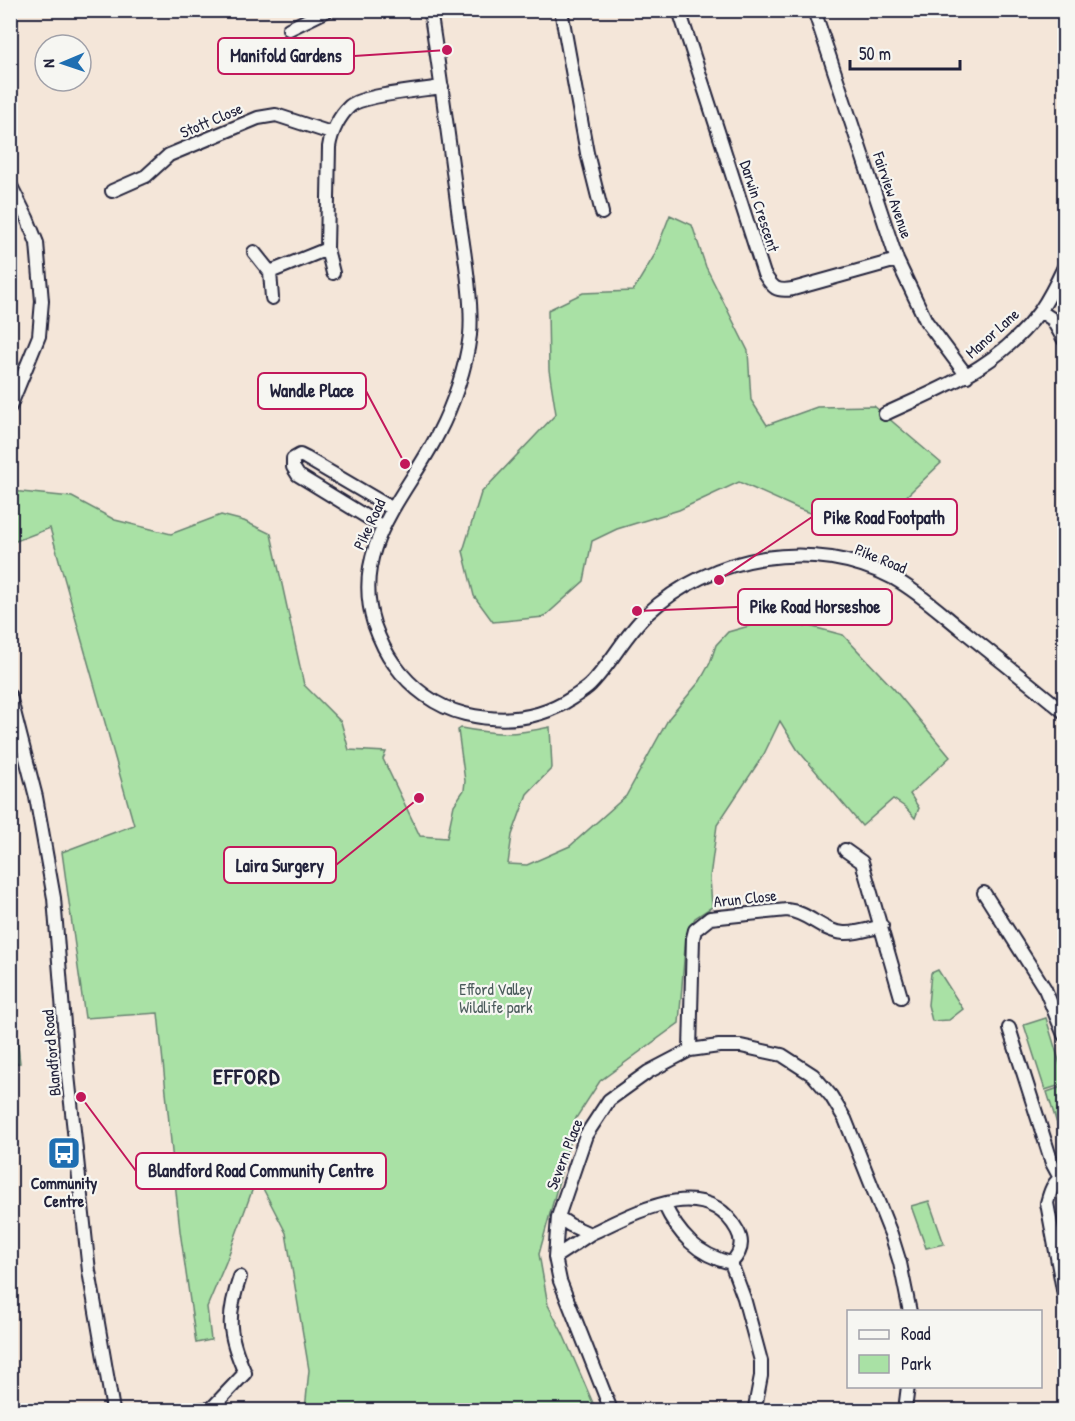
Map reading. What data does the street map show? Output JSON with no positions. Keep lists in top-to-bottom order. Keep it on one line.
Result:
{"streets":{"street":["Stott Close","Fairview Avenue","Darwin Crescent","Manor Lane","Pike Road","Arun Close","Blandford Road","Severn Place"]},"crossings":[["Fairview Avenue","Darwin Crescent"],["Fairview Avenue","Manor Lane"],["Arun Close","Severn Place"]],"districts":["EFFORD"],"parks":["Efford Valley Wildlife park"],"places":{"other":["Manifold Gardens","Wandle Place","Pike Road Footpath","Pike Road Horseshoe","Laira Surgery","Blandford Road Community Centre"],"bus stop":["Community Centre"]},"legend":["Road","Park"],"scale_bar":"50 m","north":"left"}
